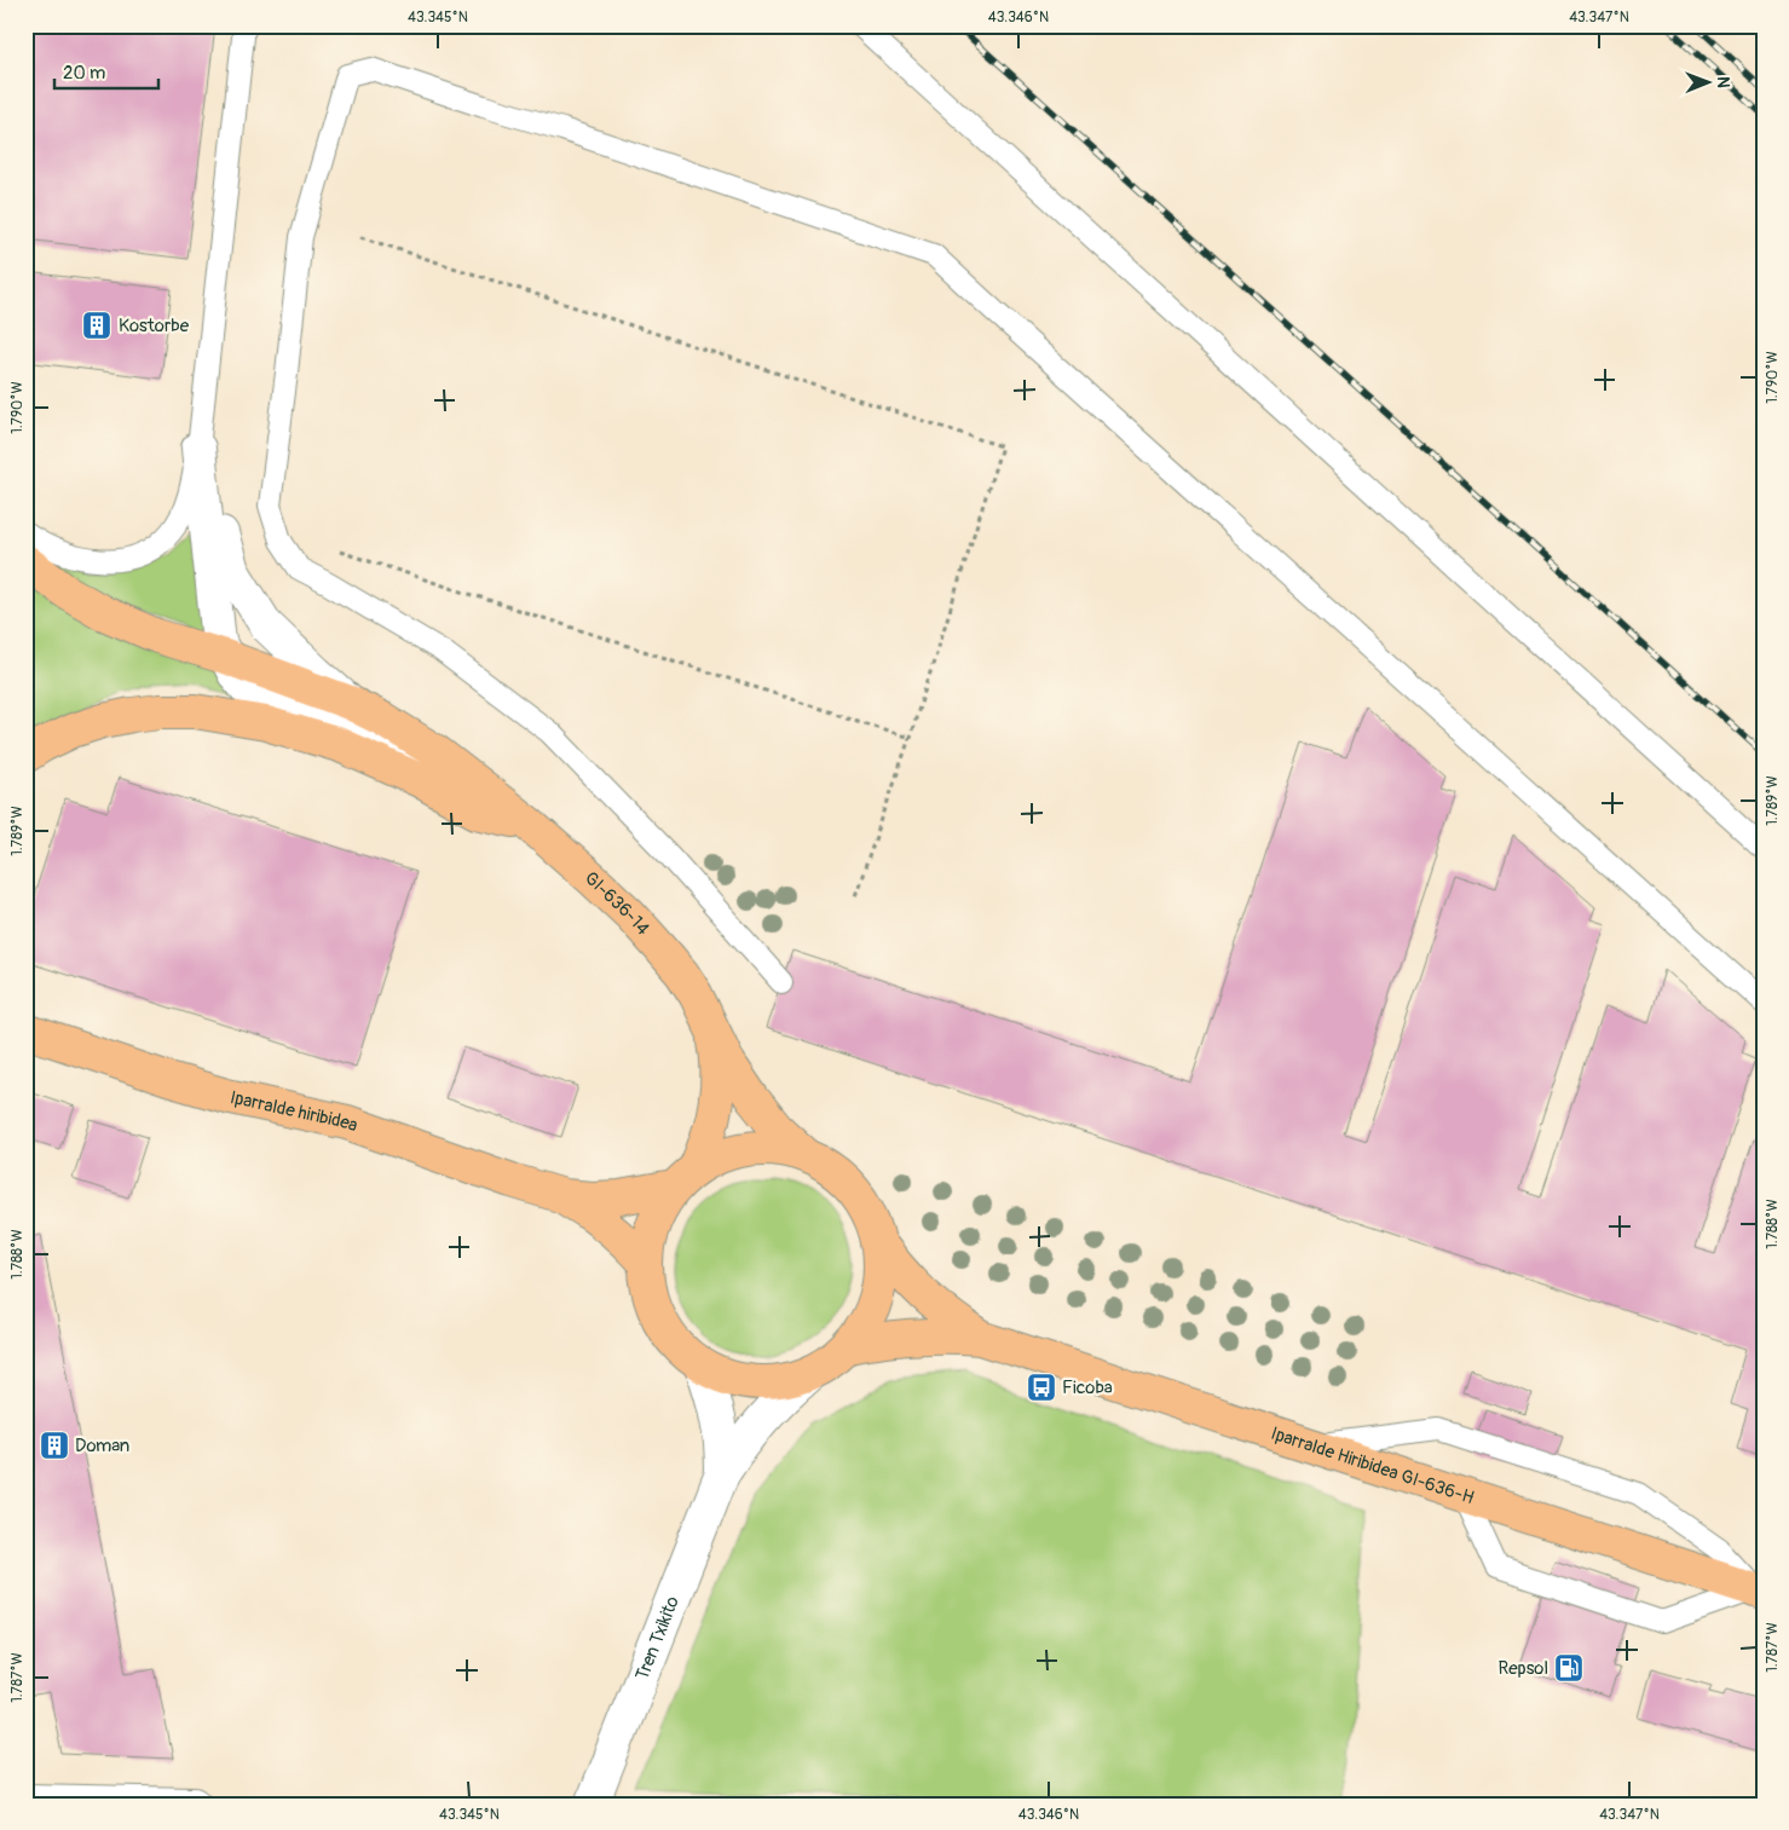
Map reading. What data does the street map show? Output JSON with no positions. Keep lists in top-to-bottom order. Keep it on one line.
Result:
{"streets":{"main road":["GI-636-14","Iparralde hiribidea","Iparralde Hiribidea GI-636-H"],"street":["Tren Txikito"]},"crossings":[["GI-636-14","Iparralde hiribidea"],["GI-636-14","Iparralde Hiribidea GI-636-H"],["GI-636-14","Tren Txikito"]],"places":{"building":["Kostorbe","Doman"],"bus stop":["Ficoba"],"fuel station":["Repsol"]},"scale_bar":"20 m","north":"right","coordinates":["43.345°N","43.346°N","43.347°N","1.790°W","1.789°W","1.788°W","1.787°W"]}
